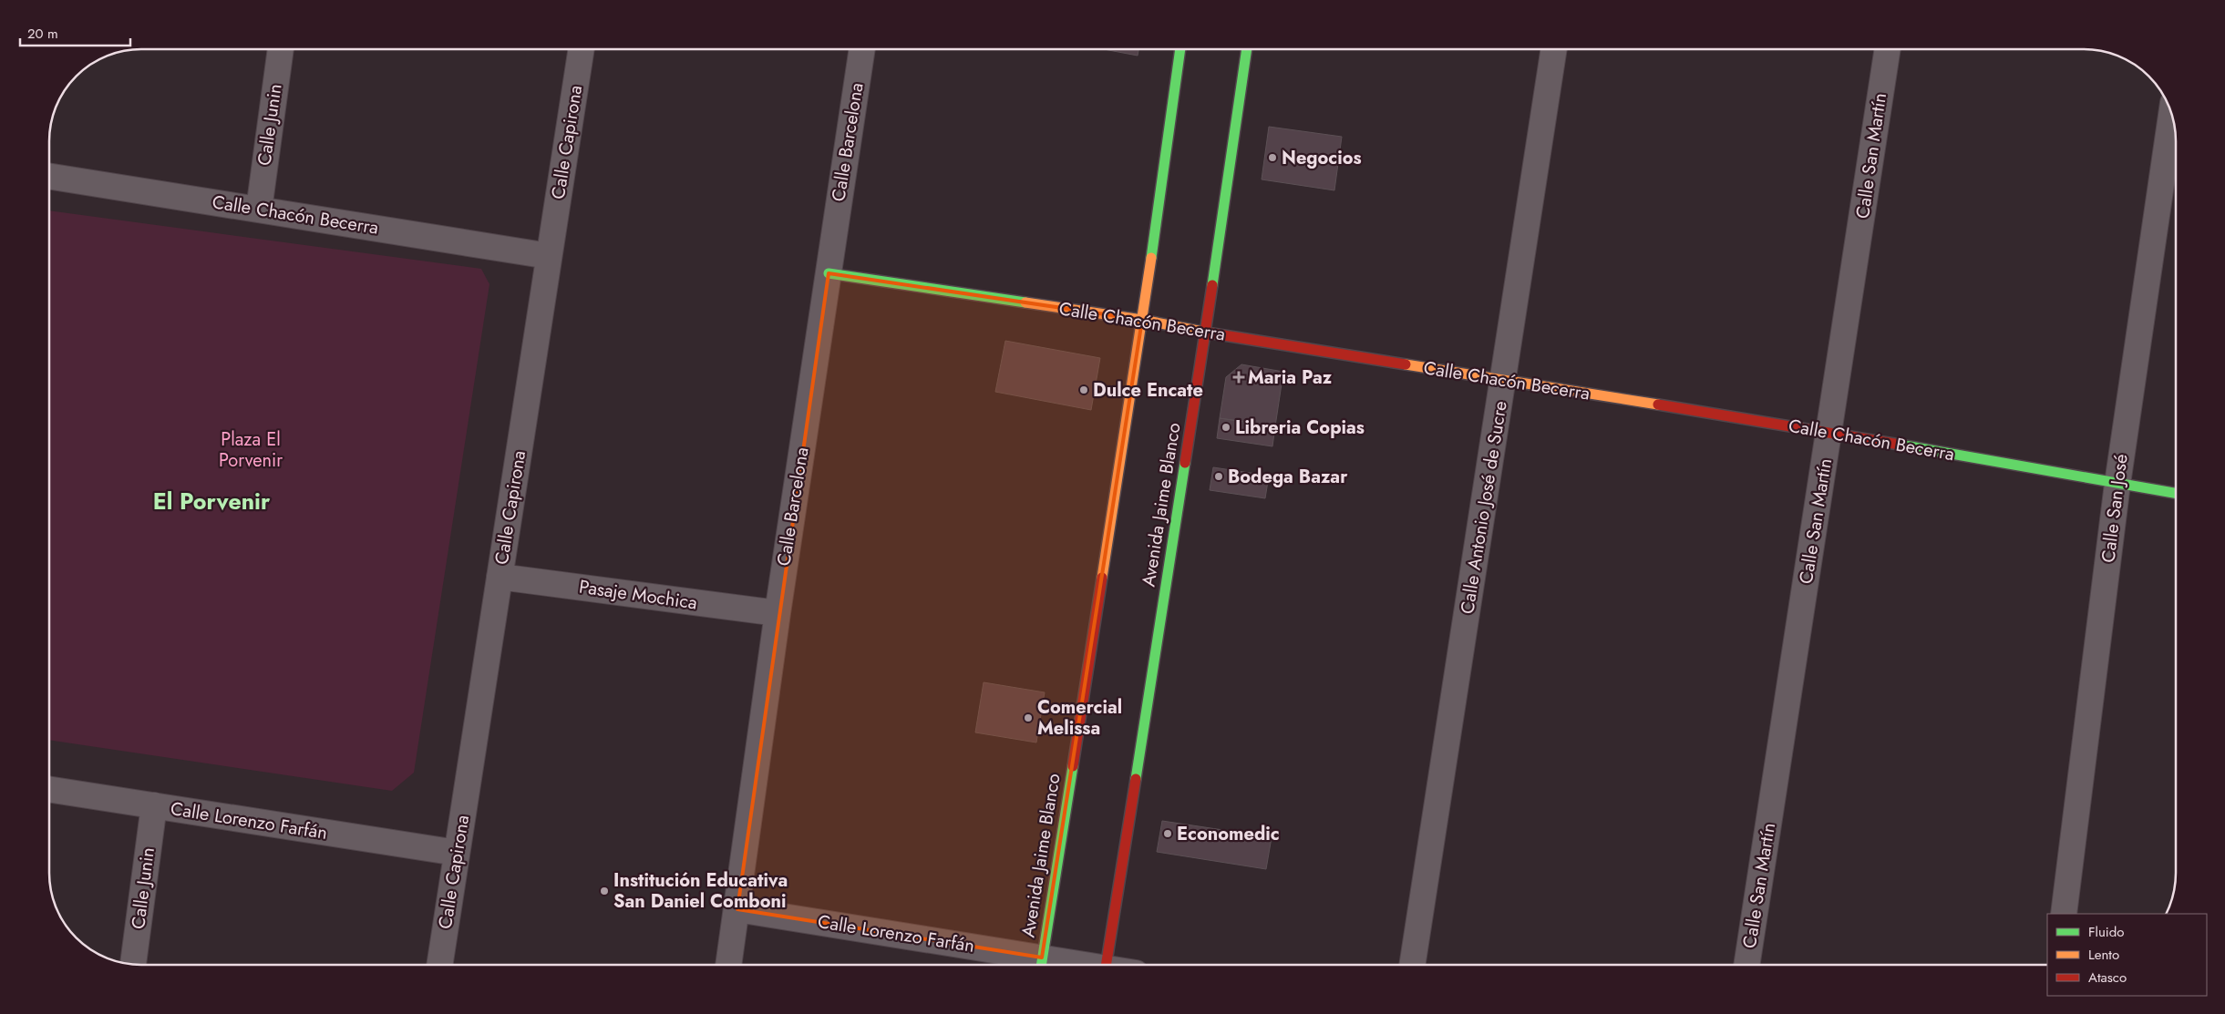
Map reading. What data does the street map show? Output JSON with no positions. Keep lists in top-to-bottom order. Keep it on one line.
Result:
{"streets":{"street":["Calle Junin","Calle Capirona","Calle Barcelona","Calle San Martín","Calle Chacón Becerra","Avenida Jaime Blanco","Calle Antonio José de Sucre","Calle San José","Pasaje Mochica","Calle Lorenzo Farfán"]},"crossings":[["Calle Junin","Calle Chacón Becerra"],["Calle Junin","Calle Lorenzo Farfán"],["Calle Capirona","Calle Chacón Becerra"],["Calle Capirona","Pasaje Mochica"],["Calle Capirona","Calle Lorenzo Farfán"],["Calle Barcelona","Calle Chacón Becerra"],["Calle Barcelona","Pasaje Mochica"],["Calle Barcelona","Calle Lorenzo Farfán"],["Calle San Martín","Calle Chacón Becerra"],["Calle Chacón Becerra","Avenida Jaime Blanco"],["Calle Chacón Becerra","Calle Antonio José de Sucre"],["Calle Chacón Becerra","Calle San José"],["Avenida Jaime Blanco","Calle Lorenzo Farfán"]],"districts":["El Porvenir"],"parks":["Plaza El Porvenir"],"places":{"other":["Negocios","Dulce Encate","Libreria Copias","Bodega Bazar","Comercial Melissa","Economedic","Institución Educativa San Daniel Comboni"],"health":["Maria Paz"]},"legend":["Fluido","Lento","Atasco"],"scale_bar":"20 m"}
